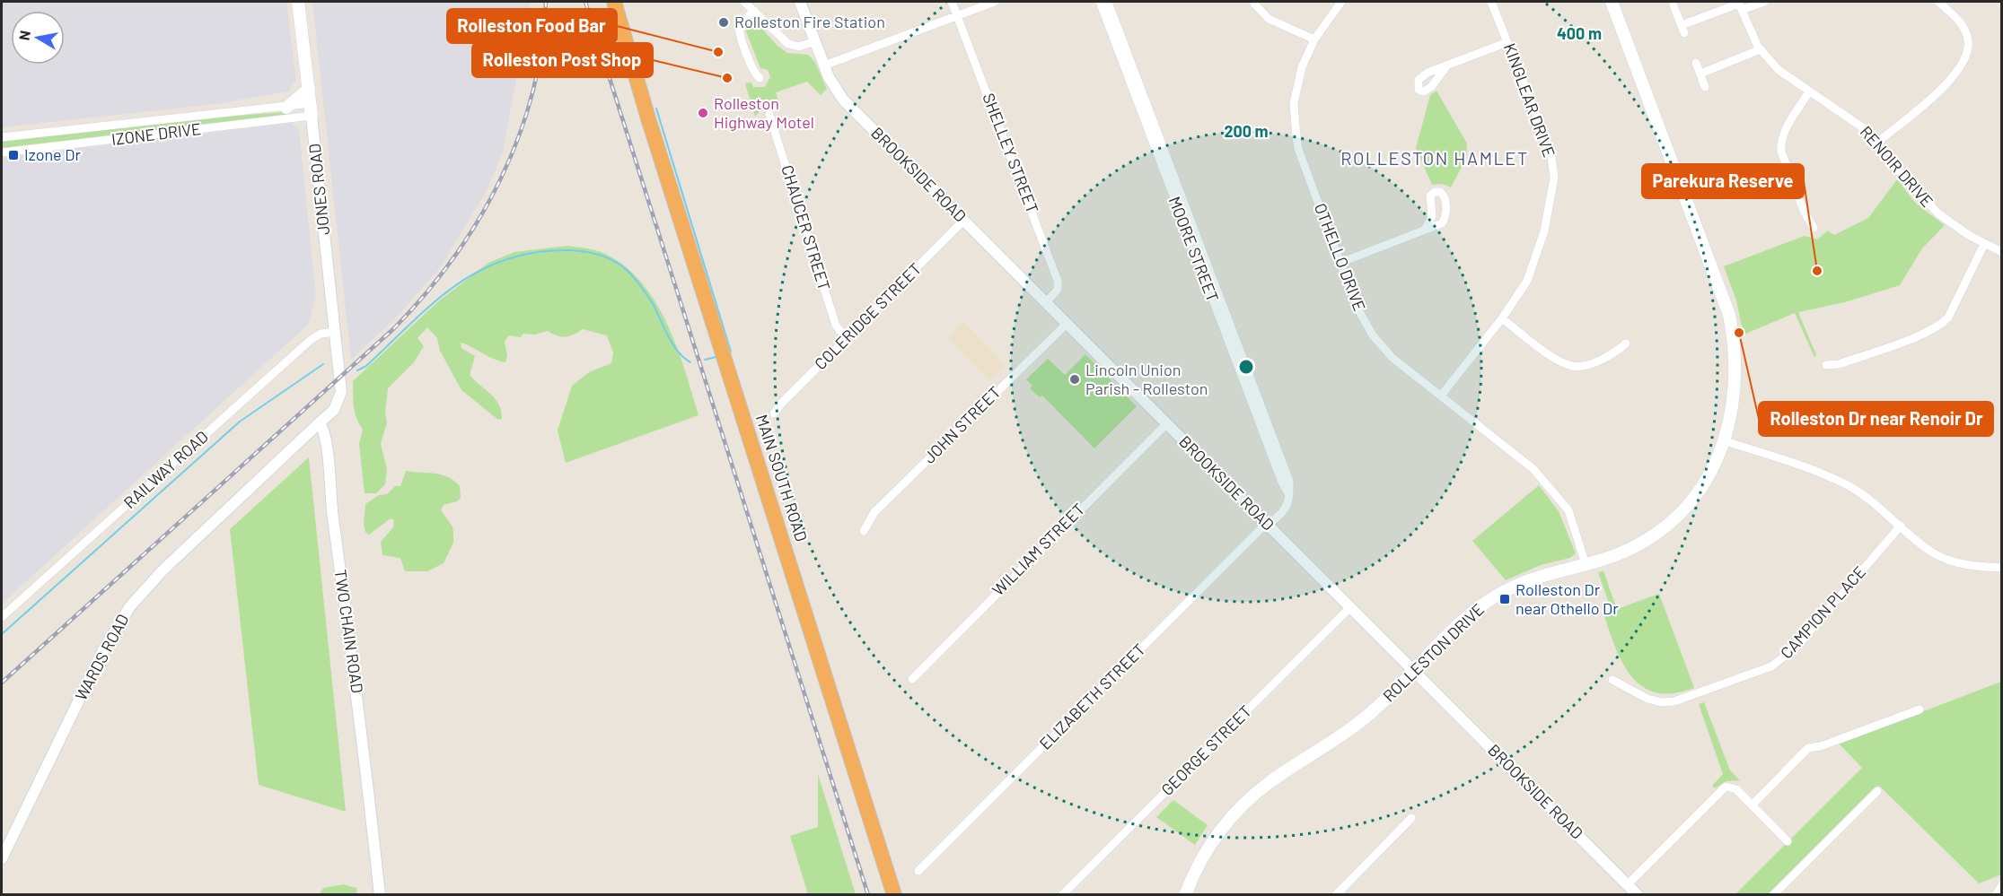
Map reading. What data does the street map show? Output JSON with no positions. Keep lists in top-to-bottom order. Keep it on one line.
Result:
{"streets":{"highway":["MAIN SOUTH ROAD"],"main road":["JONES ROAD","ROLLESTON DRIVE"],"street":["KINGLEAR DRIVE","IZONE DRIVE","SHELLEY STREET","RENOIR DRIVE","BROOKSIDE ROAD","CHAUCER STREET","MOORE STREET","OTHELLO DRIVE","COLERIDGE STREET","JOHN STREET","RAILWAY ROAD","WILLIAM STREET","CAMPION PLACE","TWO CHAIN ROAD","WARDS ROAD","ELIZABETH STREET","GEORGE STREET"]},"crossings":[["KINGLEAR DRIVE","OTHELLO DRIVE"],["IZONE DRIVE","JONES ROAD"],["SHELLEY STREET","BROOKSIDE ROAD"],["BROOKSIDE ROAD","COLERIDGE STREET"],["BROOKSIDE ROAD","JOHN STREET"],["BROOKSIDE ROAD","WILLIAM STREET"],["BROOKSIDE ROAD","ROLLESTON DRIVE"],["BROOKSIDE ROAD","ELIZABETH STREET"],["BROOKSIDE ROAD","GEORGE STREET"],["JONES ROAD","RAILWAY ROAD"],["JONES ROAD","TWO CHAIN ROAD"],["JONES ROAD","WARDS ROAD"],["CHAUCER STREET","COLERIDGE STREET"],["OTHELLO DRIVE","ROLLESTON DRIVE"],["TWO CHAIN ROAD","WARDS ROAD"]],"districts":["ROLLESTON HAMLET"],"places":{"other":["Rolleston Fire Station","Rolleston Food Bar","Rolleston Post Shop","Rolleston Highway Motel","Parekura Reserve","Rolleston Dr near Renoir Dr","Lincoln Union Parish - Rolleston"],"transit":["Izone Dr","Rolleston Dr near Othello Dr"]},"north":"left","rings":["400 m","200 m"]}
